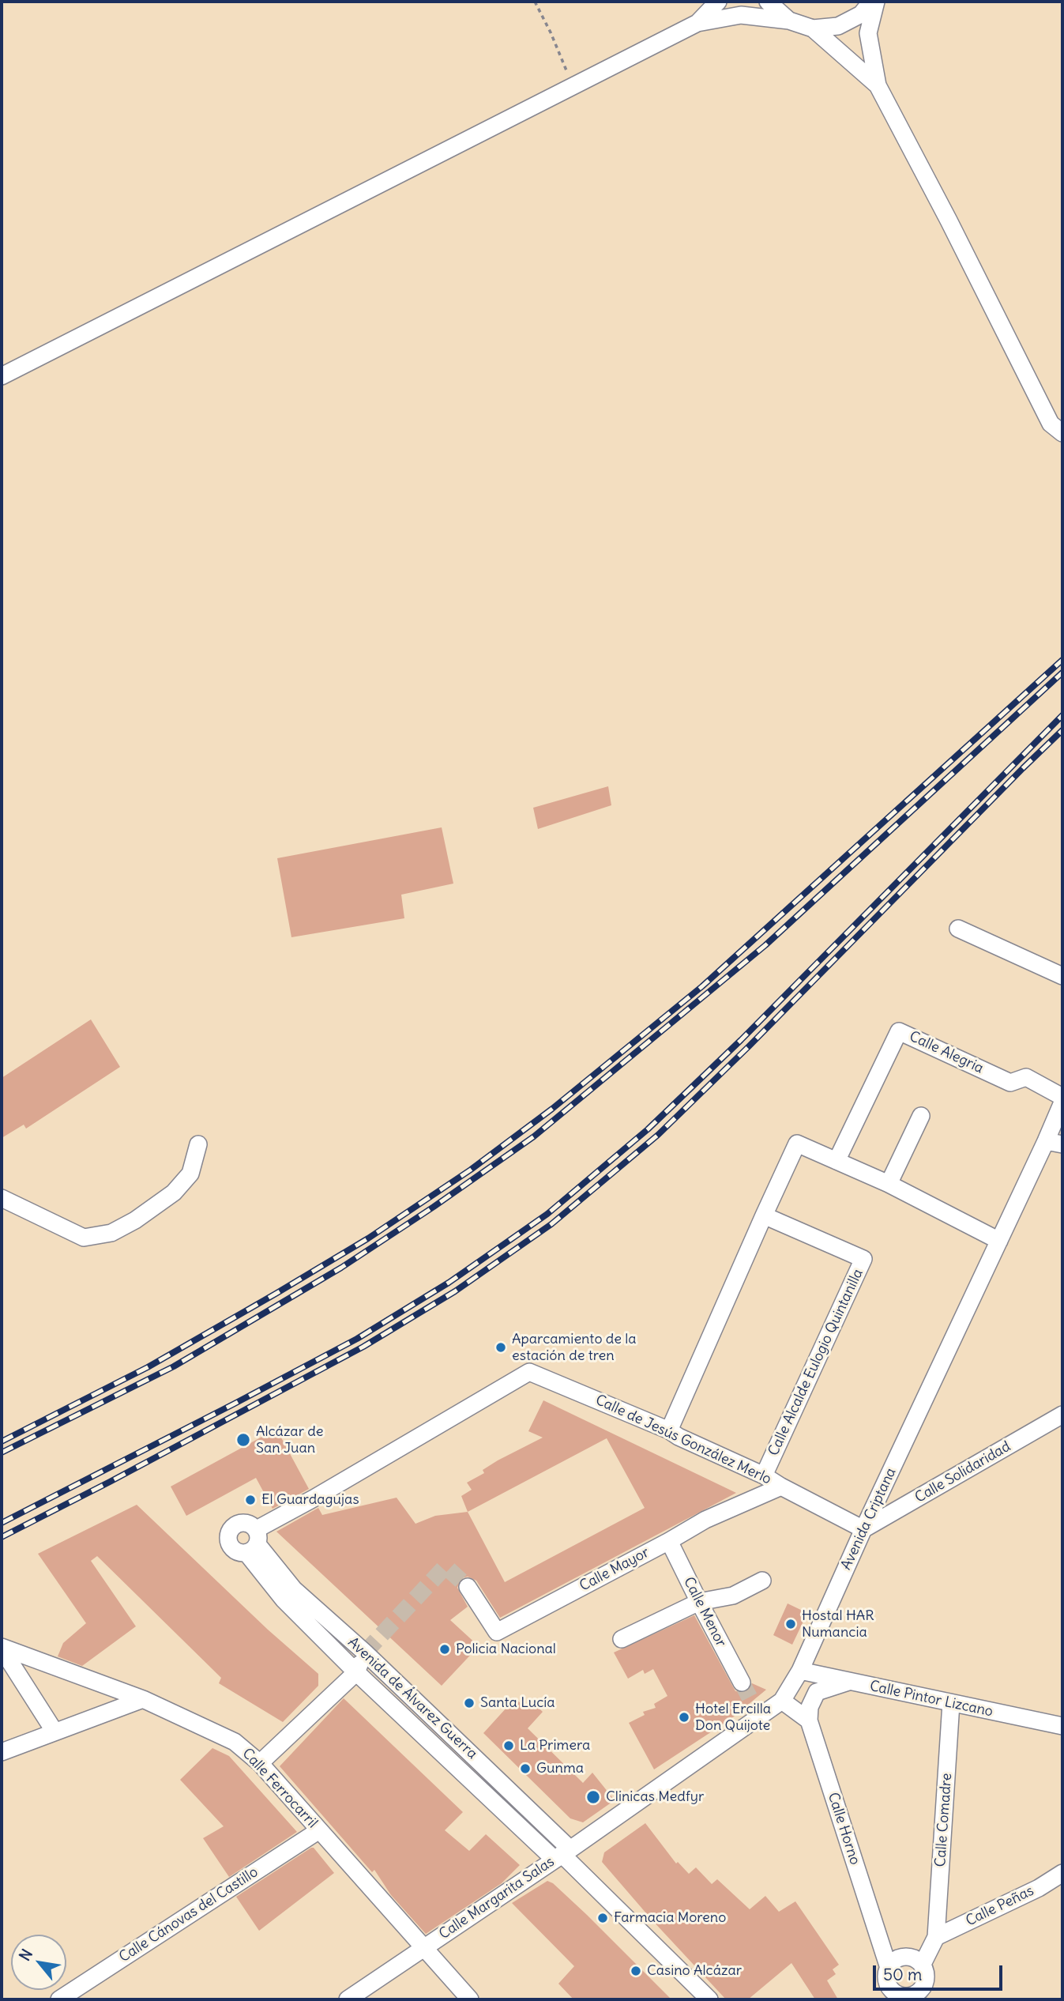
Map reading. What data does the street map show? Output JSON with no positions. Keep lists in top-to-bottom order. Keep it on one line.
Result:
{"streets":{"street":["Calle Alegria","Calle Alcalde Eulogio Quintanilla","Calle de Jesús González Merlo","Calle Solidaridad","Avenida Criptana","Calle Mayor","Calle Menor","Avenida de Álvarez Guerra","Calle Pintor Lizcano","Calle Ferrocarril","Calle Comadre","Calle Horno","Calle Margarita Salas","Calle Peñas","Calle Cánovas del Castillo"]},"crossings":[["Calle Alcalde Eulogio Quintanilla","Calle de Jesús González Merlo"],["Calle de Jesús González Merlo","Calle Solidaridad"],["Calle de Jesús González Merlo","Avenida Criptana"],["Calle de Jesús González Merlo","Calle Mayor"],["Calle de Jesús González Merlo","Avenida de Álvarez Guerra"],["Calle Solidaridad","Avenida Criptana"],["Avenida Criptana","Avenida de Álvarez Guerra"],["Avenida Criptana","Calle Pintor Lizcano"],["Avenida Criptana","Calle Margarita Salas"],["Calle Mayor","Calle Menor"],["Avenida de Álvarez Guerra","Calle Margarita Salas"],["Calle Pintor Lizcano","Calle Comadre"],["Calle Ferrocarril","Calle Margarita Salas"],["Calle Ferrocarril","Calle Cánovas del Castillo"],["Calle Comadre","Calle Peñas"]],"places":["Aparcamiento de la estación de tren","Alcázar de San Juan","El Guardagujas","Hostal HAR Numancia","Policia Nacional","Santa Lucía","Hotel Ercilla Don Quijote","La Primera","Gunma","Clinicas Medfyr","Farmacia Moreno","Casino Alcázar"],"scale_bar":"50 m","north":"top left"}
